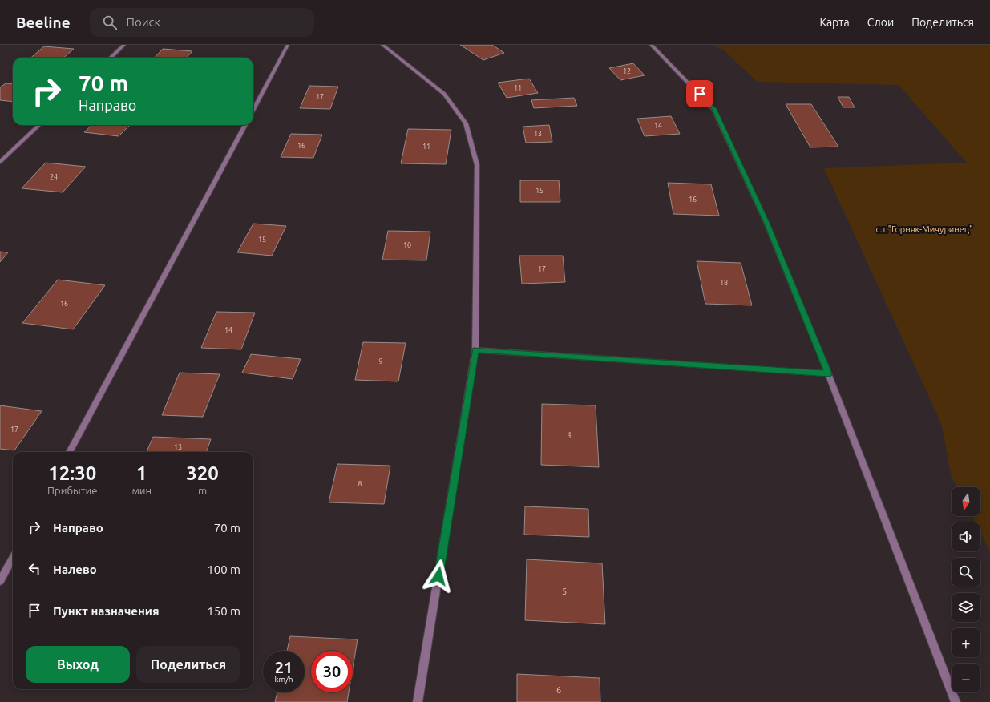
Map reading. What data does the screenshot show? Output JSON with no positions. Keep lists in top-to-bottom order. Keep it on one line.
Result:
{"parks":["с.т.\"Горняк-Мичуринец\""],"house_numbers":["12","11","17","14","13","16","11","24","15","16","15","10","17","18","16","14","9","17","4","13","8","5","6"],"north":"bottom","page":{"header":"Beeline","search":"Поиск","nav":["Карта","Слои","Поделиться"],"turn":["70 m","Направо"],"eta":["12:30","Прибытие","1","мин","320","m"],"map_buttons":["+","−"],"list":[{"name":"Направо","value":"70 m"},{"name":"Налево","value":"100 m"},{"name":"Пункт назначения","value":"150 m"}],"buttons":["Выход","Поделиться"],"speed":"21 km/h","limit":"30"}}
